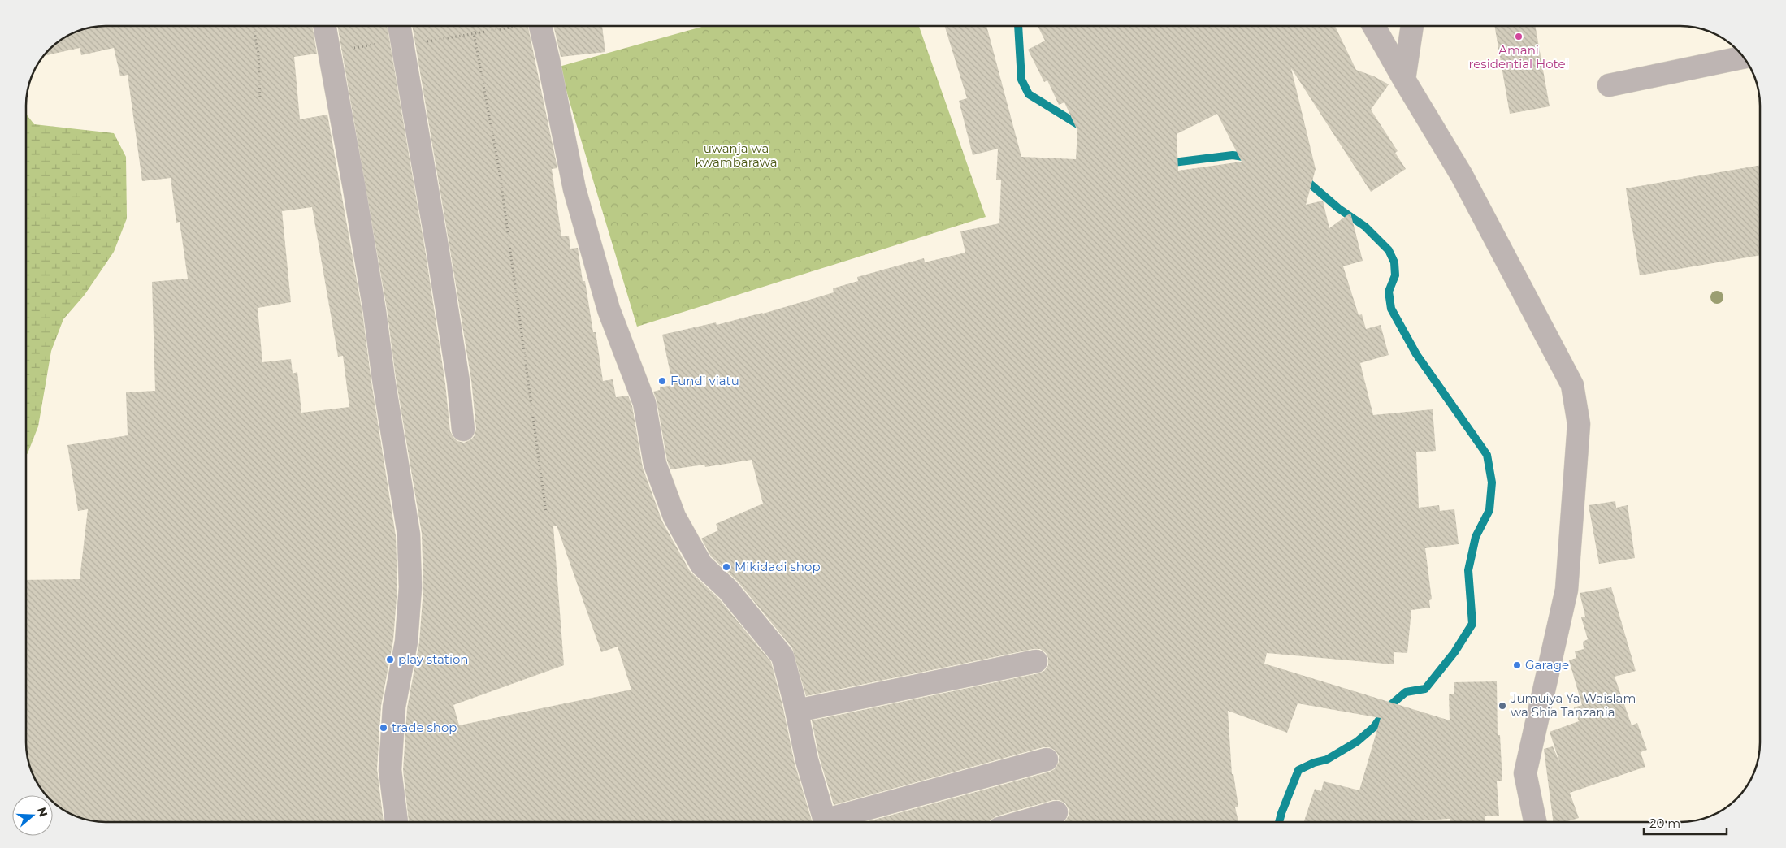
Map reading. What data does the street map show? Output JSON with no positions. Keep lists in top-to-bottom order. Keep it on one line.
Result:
{"parks":["uwanja wa kwambarawa"],"places":["Amani residential Hotel","Fundi viatu","Mikidadi shop","play station","Garage","Jumuiya Ya Waislam wa Shia Tanzania","trade shop"],"scale_bar":"20 m","north":"right"}
